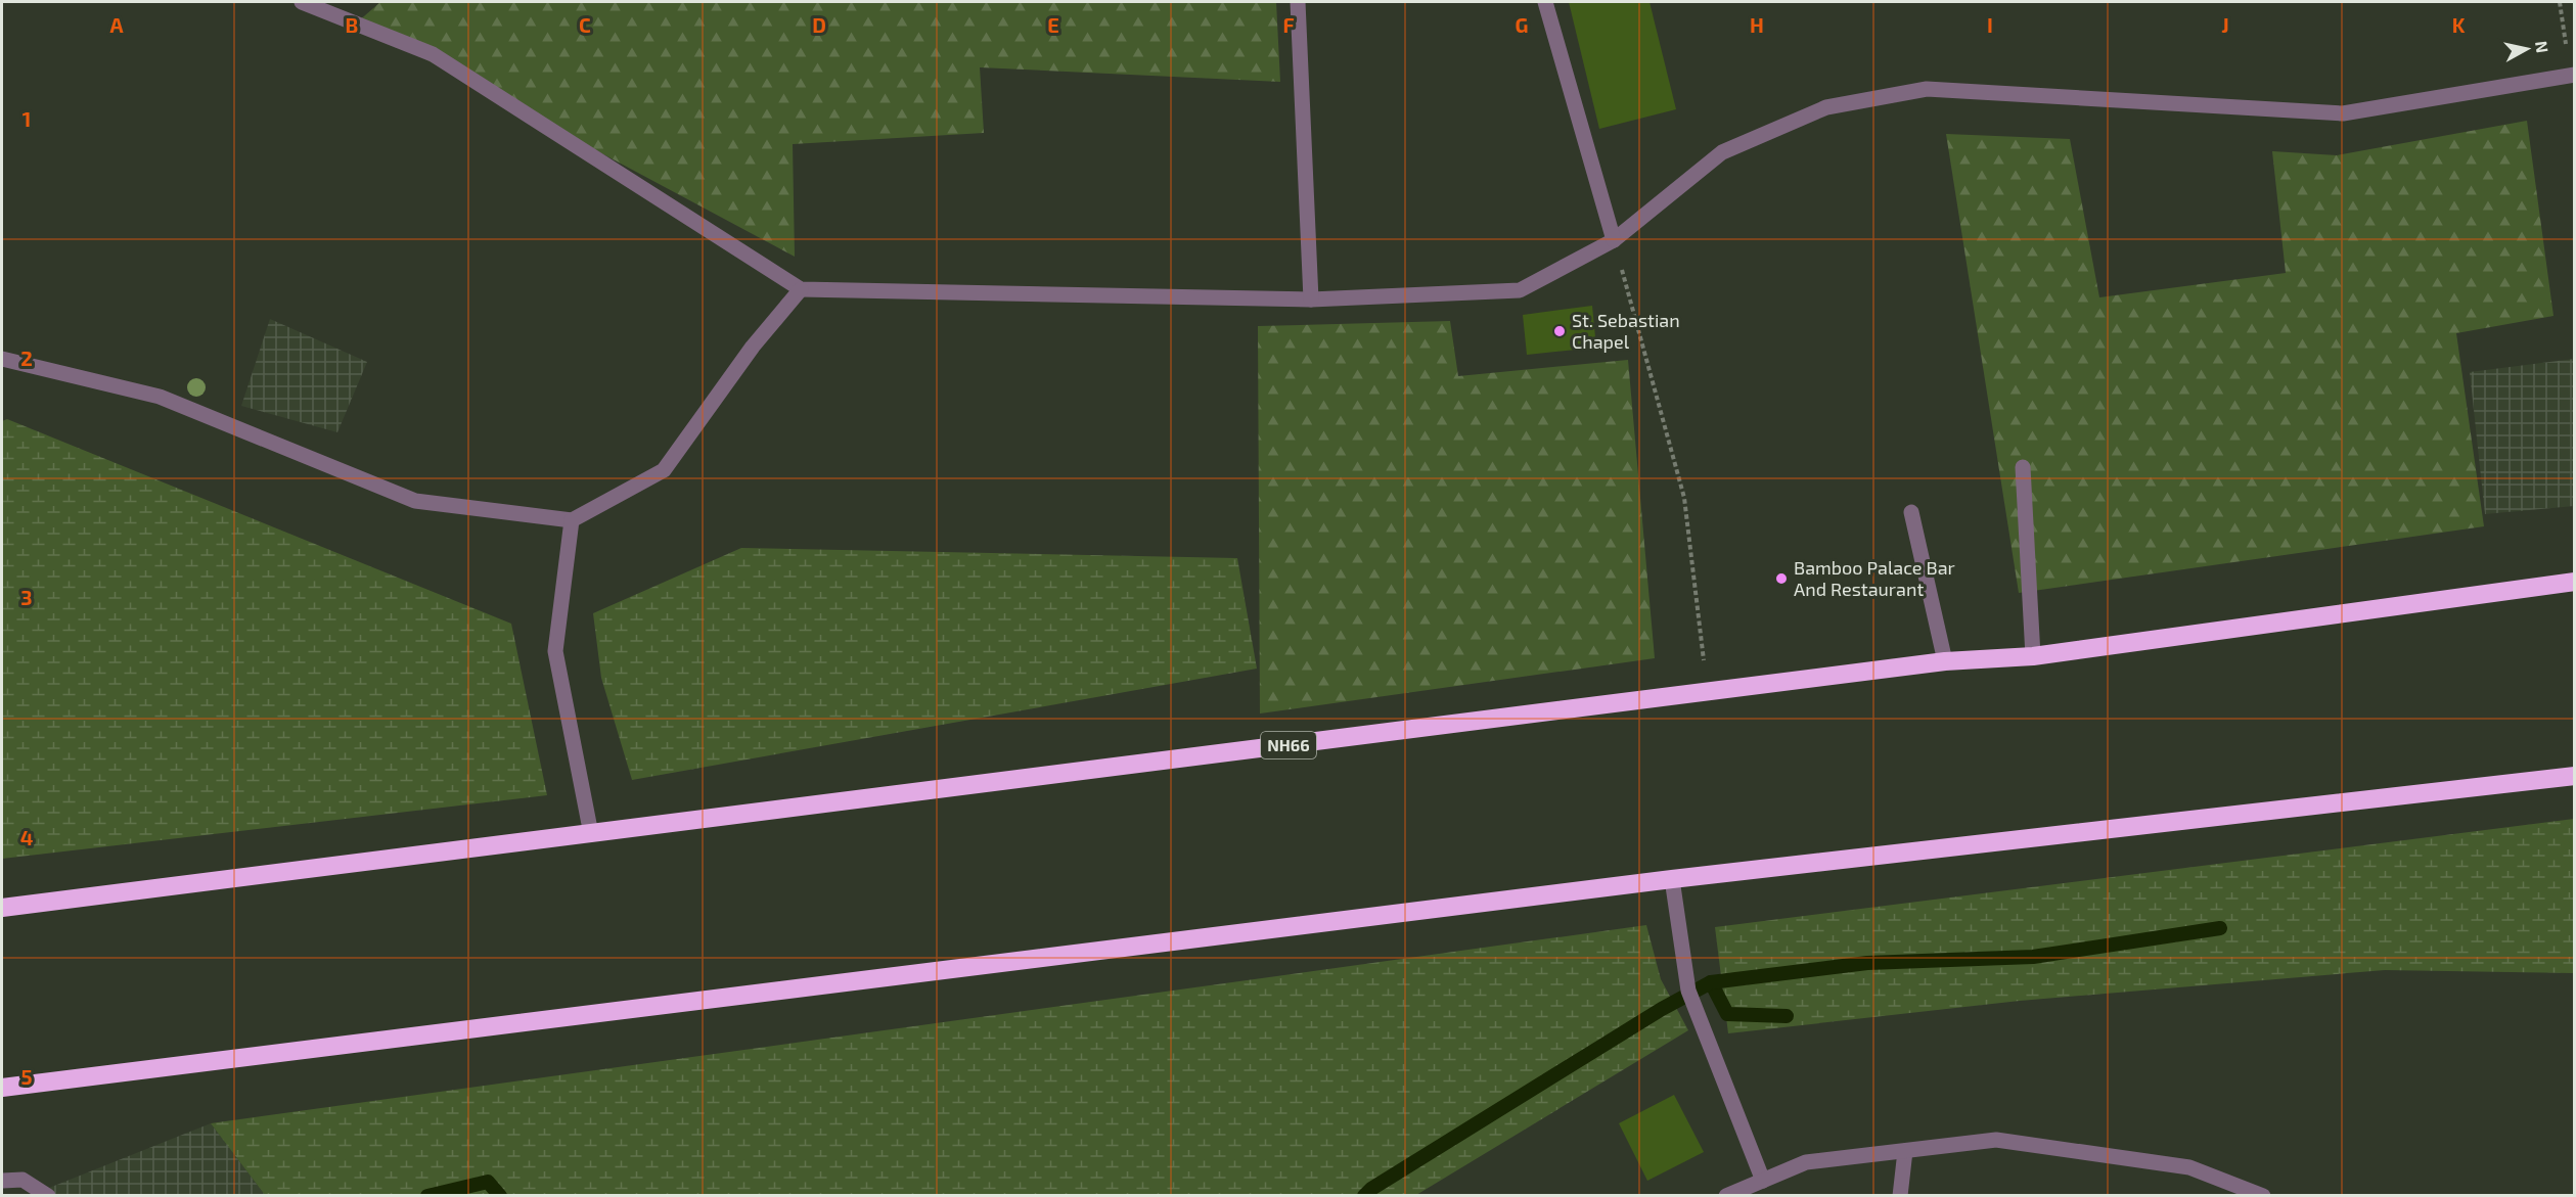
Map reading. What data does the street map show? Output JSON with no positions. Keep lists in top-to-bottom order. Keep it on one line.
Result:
{"streets":{"highway":["NH66"]},"places":["St. Sebastian Chapel","Bamboo Palace Bar And Restaurant"],"north":"right","grid":{"columns":["A","B","C","D","E","F","G","H","I","J","K"],"rows":["1","2","3","4","5"]}}
